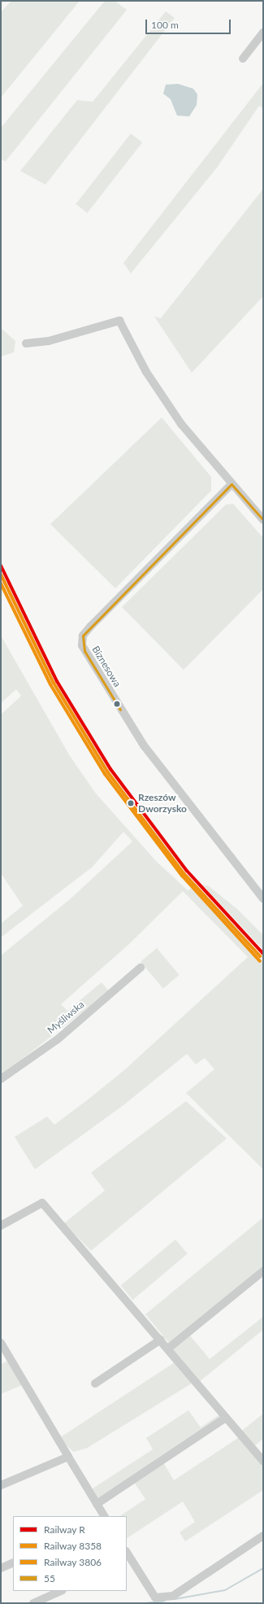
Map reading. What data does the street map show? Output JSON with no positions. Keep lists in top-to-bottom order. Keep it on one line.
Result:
{"streets":{"street":["Biznesowa","Myśliwska"]},"places":["Rzeszów Dworzysko"],"lines":["transit line 55","rail line R","rail line 8358","rail line 3806"],"legend":["Railway R","Railway 8358","Railway 3806","55"],"scale_bar":"100 m"}
